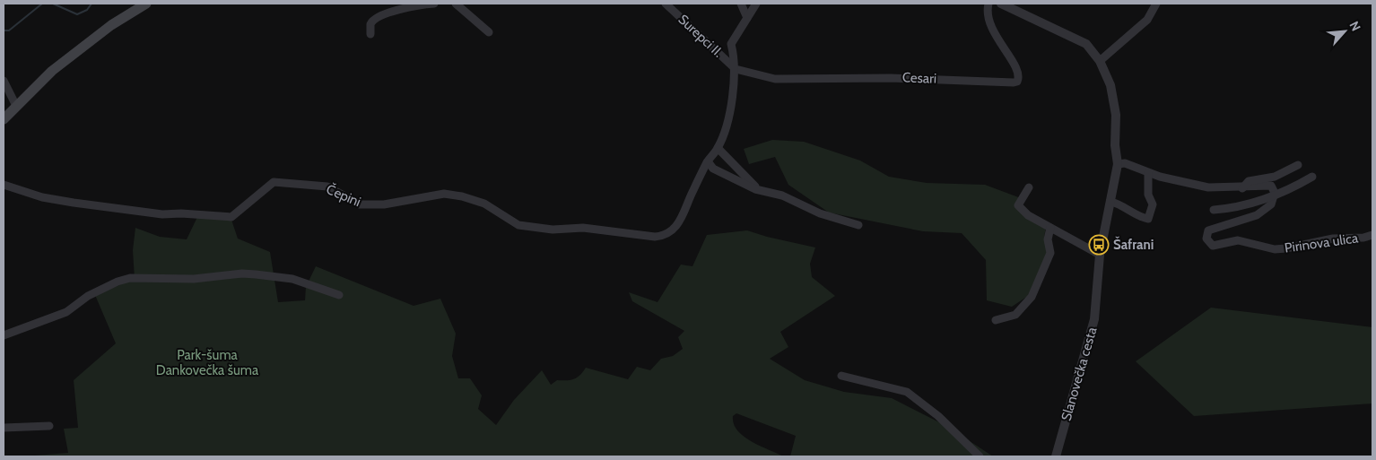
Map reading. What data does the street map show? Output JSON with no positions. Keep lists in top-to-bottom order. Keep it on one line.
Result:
{"streets":{"street":["Surepci II.","Cesari","Čepini","Pirinova ulica","Slanovečka cesta"]},"crossings":[["Surepci II.","Cesari"]],"parks":["Park-šuma Dankovečka šuma"],"places":{"bus stop":["Šafrani"]},"north":"top right"}
